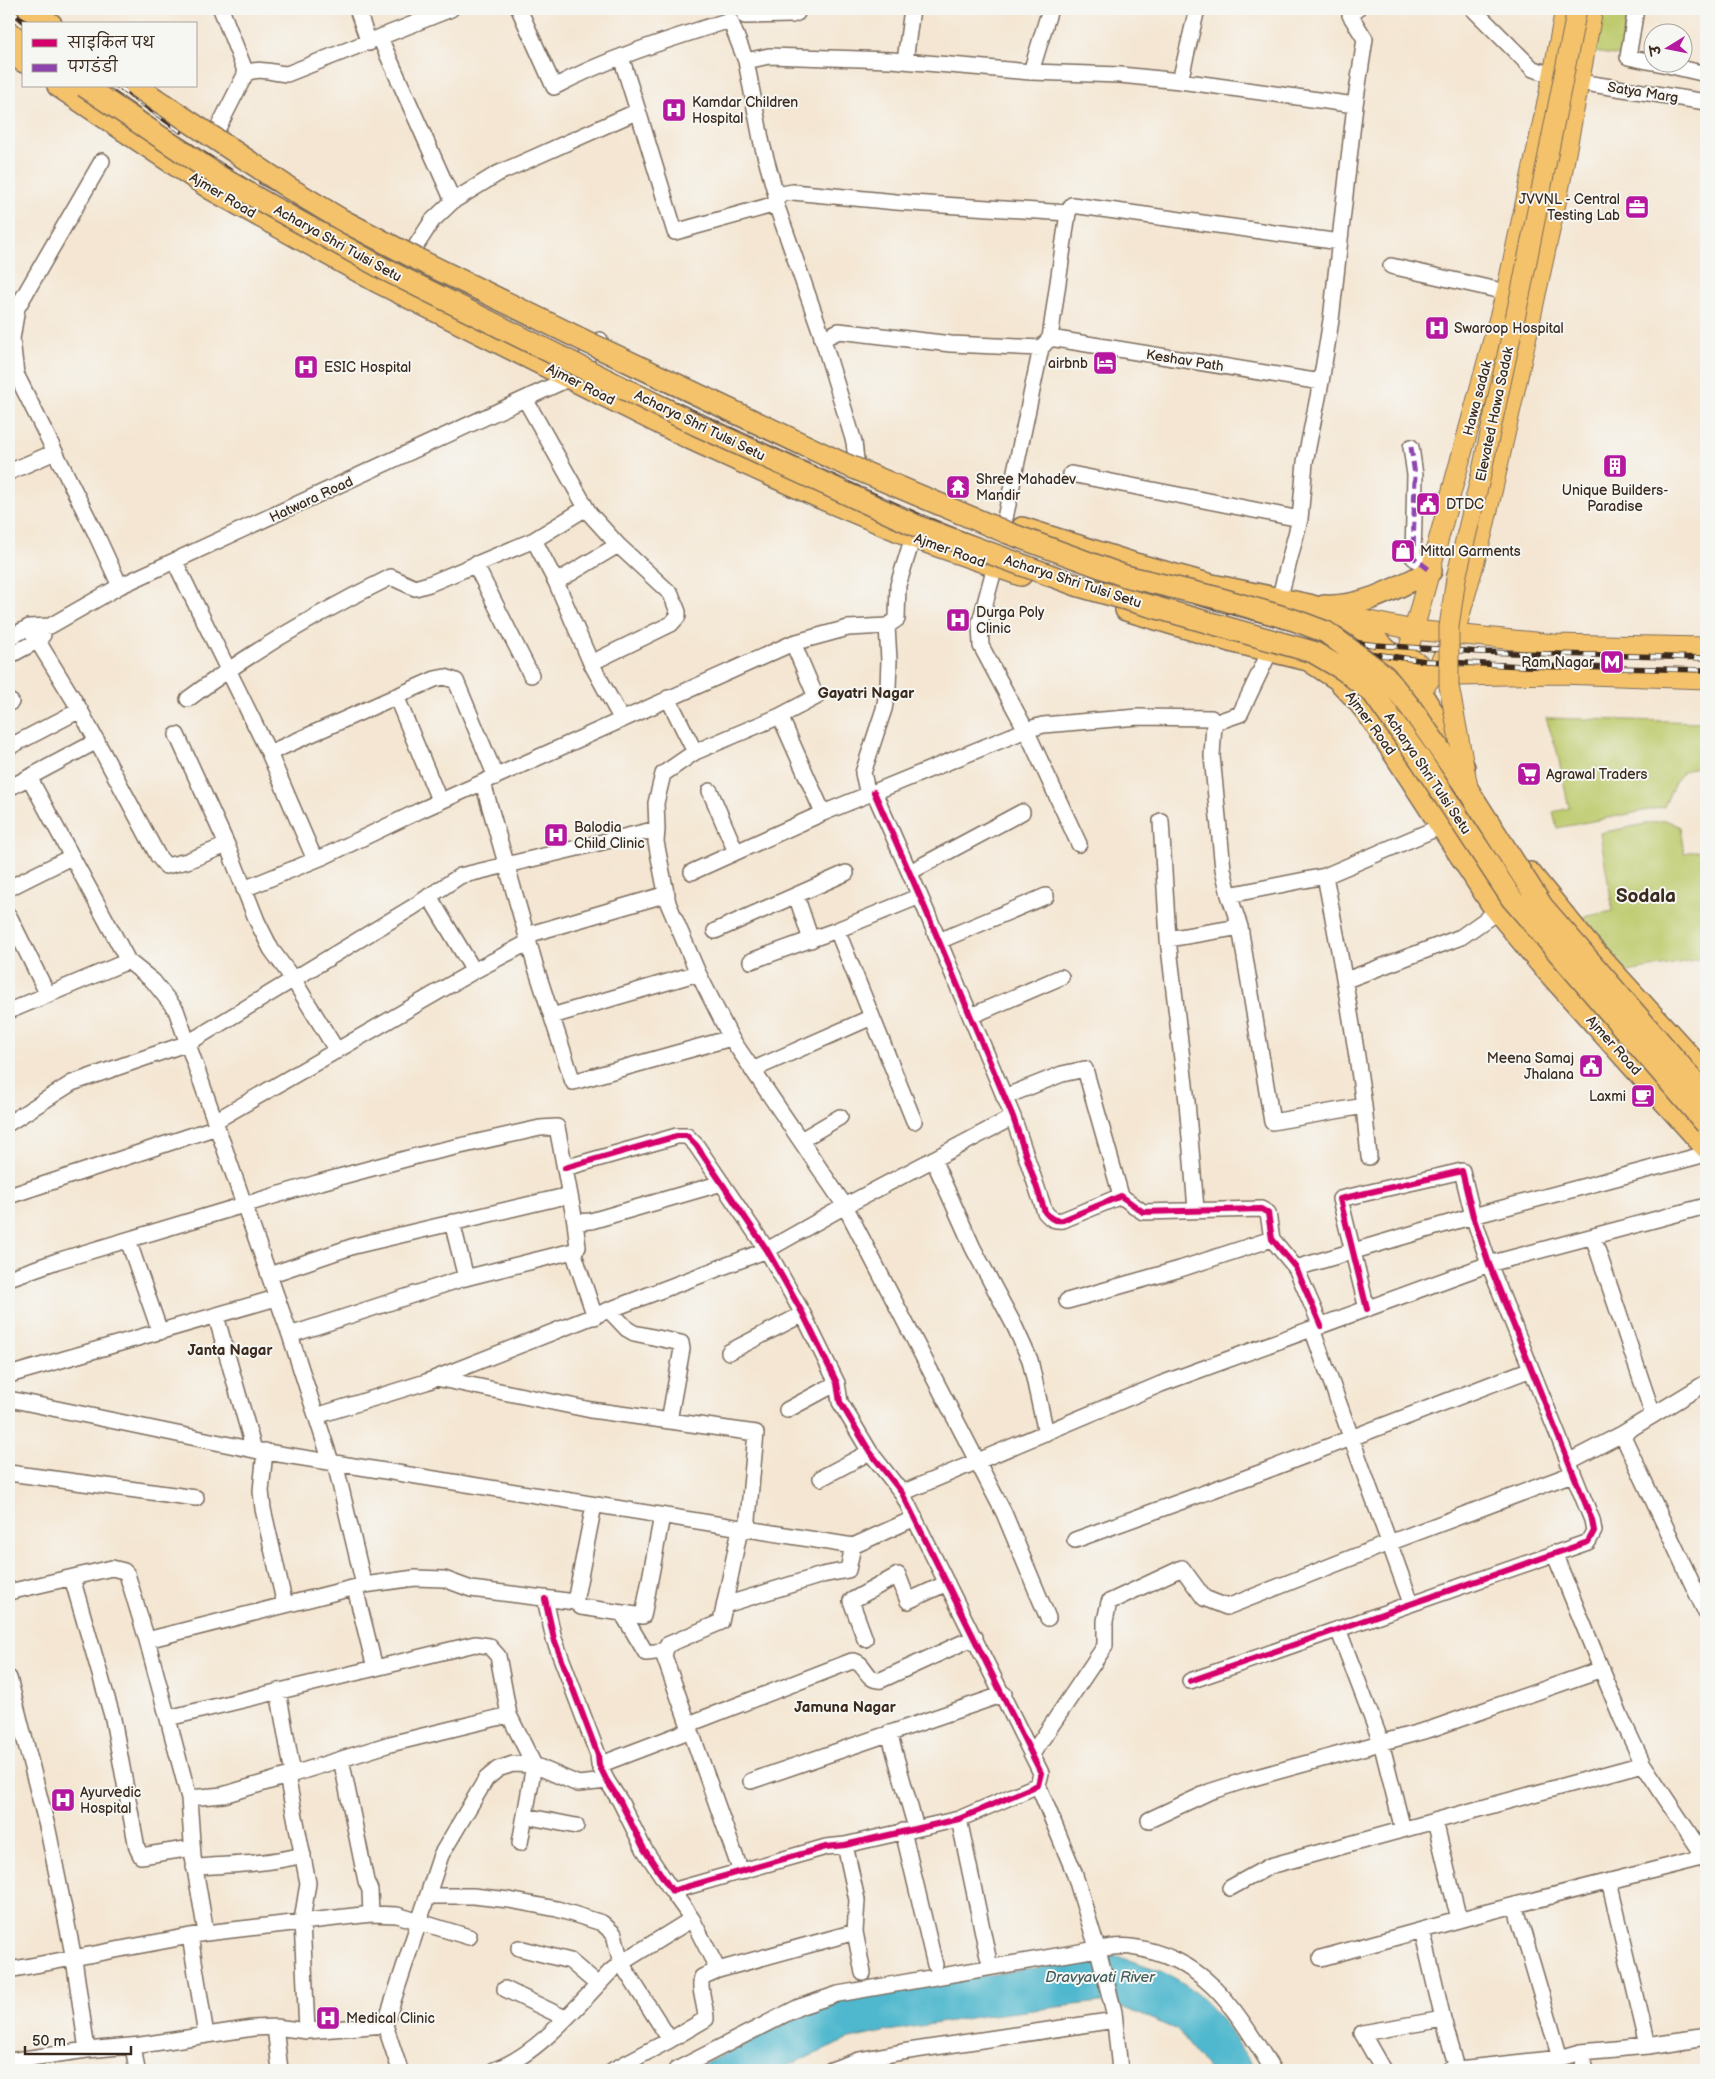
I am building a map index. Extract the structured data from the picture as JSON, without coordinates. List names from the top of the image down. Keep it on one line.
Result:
{"streets":{"highway":["Ajmer Road","Acharya Shri Tulsi Setu"],"main road":["Hawa sadak","Elevated Hawa Sadak"],"street":["Satya Marg","Keshav Path","Hatwara Road"]},"crossings":[["Satya Marg","Hawa sadak"],["Ajmer Road","Hawa sadak"],["Ajmer Road","Hatwara Road"],["Acharya Shri Tulsi Setu","Elevated Hawa Sadak"]],"districts":["Gayatri Nagar","Sodala","Janta Nagar","Jamuna Nagar"],"water":["Dravyavati River"],"places":{"hospital":["Kamdar Children Hospital","Swaroop Hospital","ESIC Hospital","Durga Poly Clinic","Balodia Child Clinic","Ayurvedic Hospital","Medical Clinic"],"office":["JVVNL - Central Testing Lab"],"hotel":["airbnb"],"building":["Unique Builders- Paradise"],"temple":["Shree Mahadev Mandir"],"public building":["DTDC","Meena Samaj Jhalana"],"shop":["Mittal Garments"],"metro station":["Ram Nagar"],"supermarket":["Agrawal Traders"],"cafe":["Laxmi"]},"legend":["साइकिल पथ","पगडंडी"],"scale_bar":"50 m","north":"left"}
